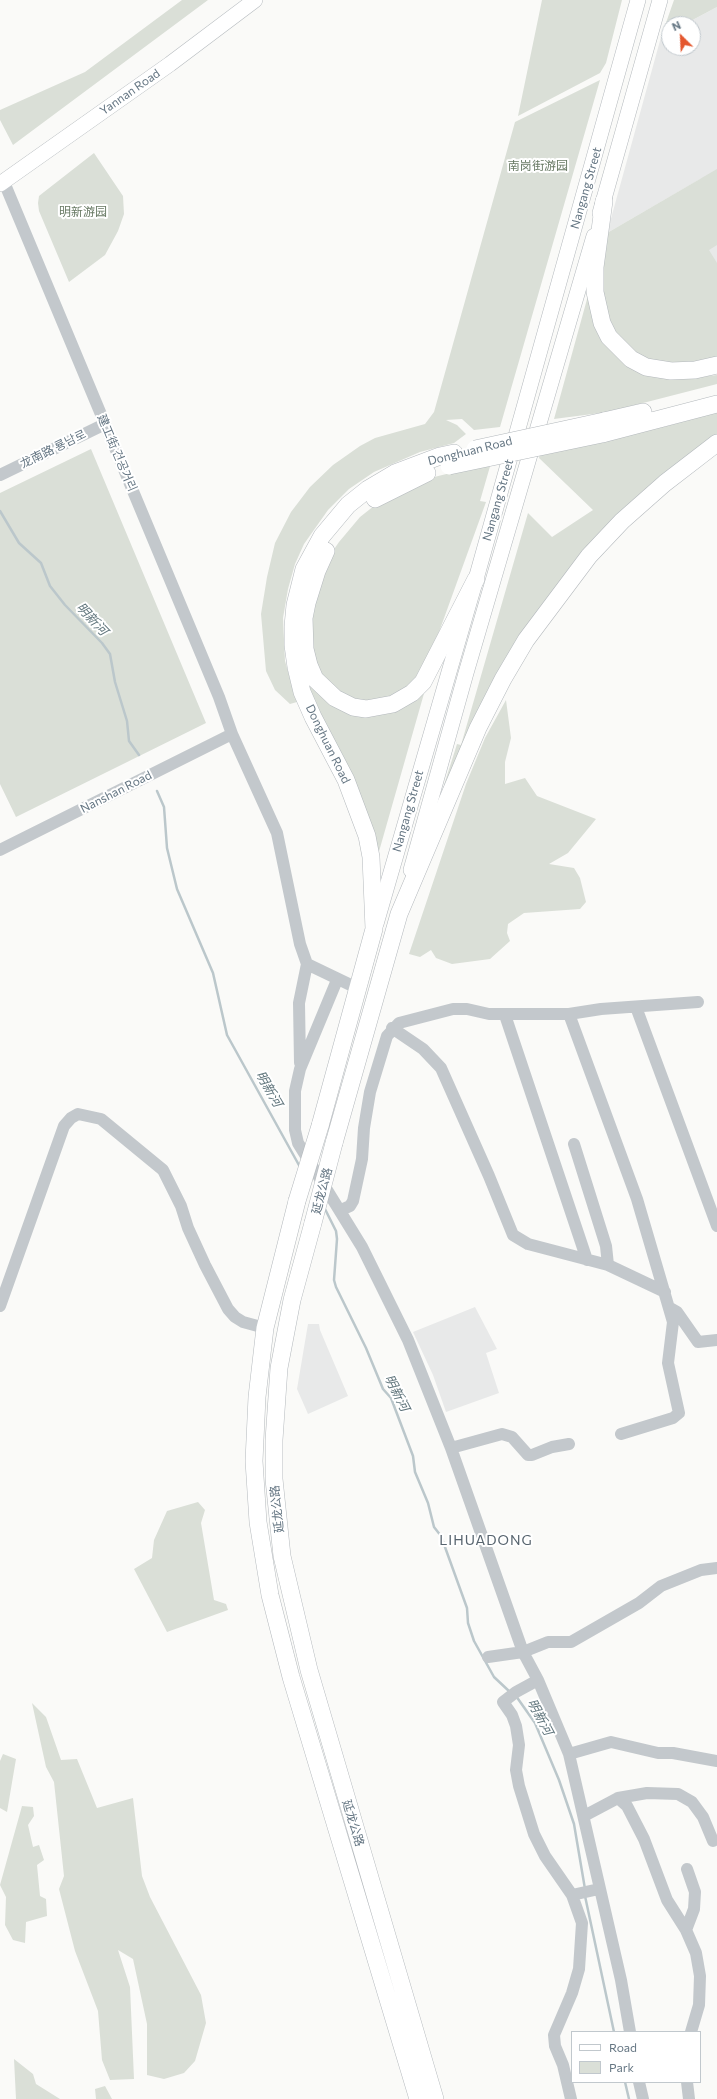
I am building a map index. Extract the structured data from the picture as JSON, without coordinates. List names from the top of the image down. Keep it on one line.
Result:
{"streets":{"highway":["Donghuan Road","延龙公路"],"main road":["Yannan Road","Nangang Street"],"street":["龙南路 룡남로","建工街 건공거리","Nanshan Road"]},"crossings":[["Yannan Road","建工街 건공거리"],["Nangang Street","Donghuan Road"],["Nangang Street","延龙公路"],["龙南路 룡남로","建工街 건공거리"],["Donghuan Road","延龙公路"],["建工街 건공거리","Nanshan Road"]],"districts":["LIHUADONG"],"water":["明新河"],"parks":["南岗街游园","明新游园"],"legend":["Road","Park"],"north":"top left"}
